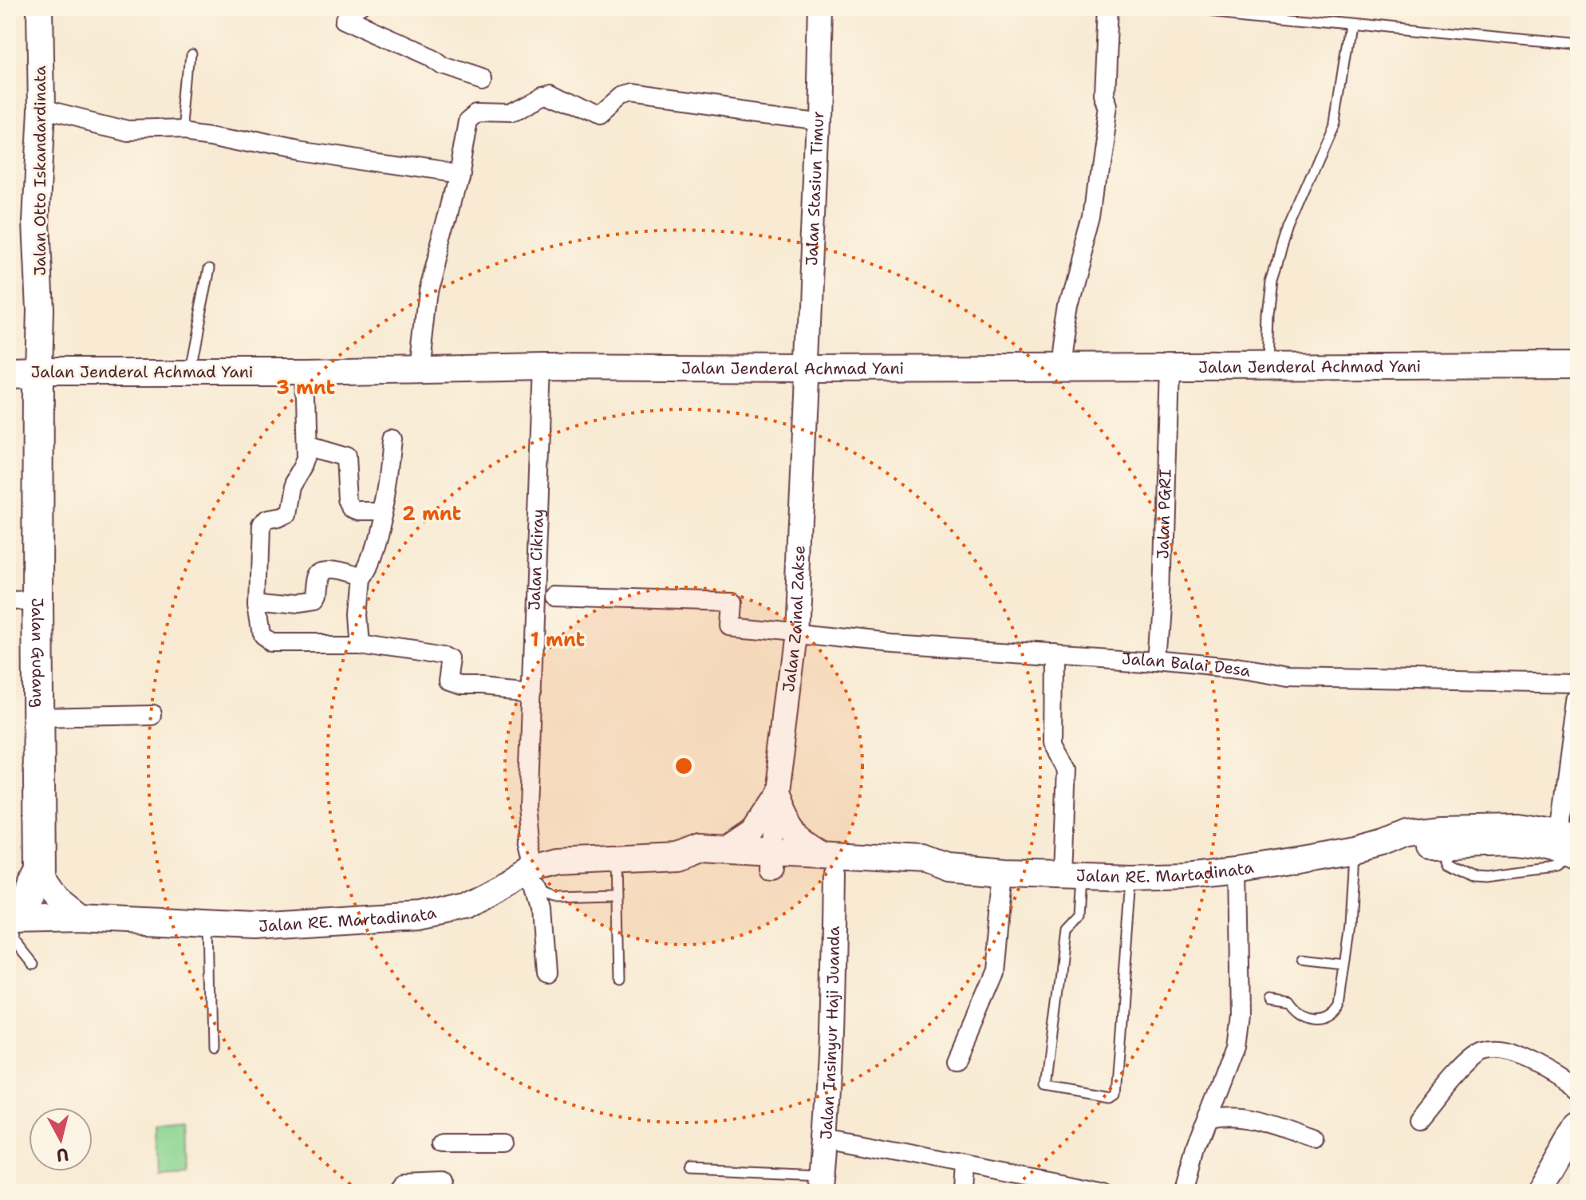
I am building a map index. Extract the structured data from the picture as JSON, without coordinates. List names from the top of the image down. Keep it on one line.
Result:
{"streets":{"highway":["Jalan Jenderal Achmad Yani","Jalan Gudang"],"main road":["Jalan Otto Iskandardinata","Jalan RE. Martadinata"],"street":["Jalan Stasiun Timur","Jalan PGRI","Jalan Cikiray","Jalan Zainal Zakse","Jalan Balai Desa","Jalan Insinyur Haji Juanda"]},"crossings":[["Jalan Otto Iskandardinata","Jalan Jenderal Achmad Yani"],["Jalan Otto Iskandardinata","Jalan Gudang"],["Jalan Stasiun Timur","Jalan Jenderal Achmad Yani"],["Jalan Stasiun Timur","Jalan Zainal Zakse"],["Jalan Jenderal Achmad Yani","Jalan PGRI"],["Jalan Jenderal Achmad Yani","Jalan Cikiray"],["Jalan Jenderal Achmad Yani","Jalan Zainal Zakse"],["Jalan Jenderal Achmad Yani","Jalan Gudang"],["Jalan PGRI","Jalan Balai Desa"],["Jalan Cikiray","Jalan RE. Martadinata"],["Jalan Zainal Zakse","Jalan Balai Desa"],["Jalan Zainal Zakse","Jalan RE. Martadinata"],["Jalan RE. Martadinata","Jalan Insinyur Haji Juanda"]],"north":"bottom","rings":["3 mnt","2 mnt","1 mnt"]}
